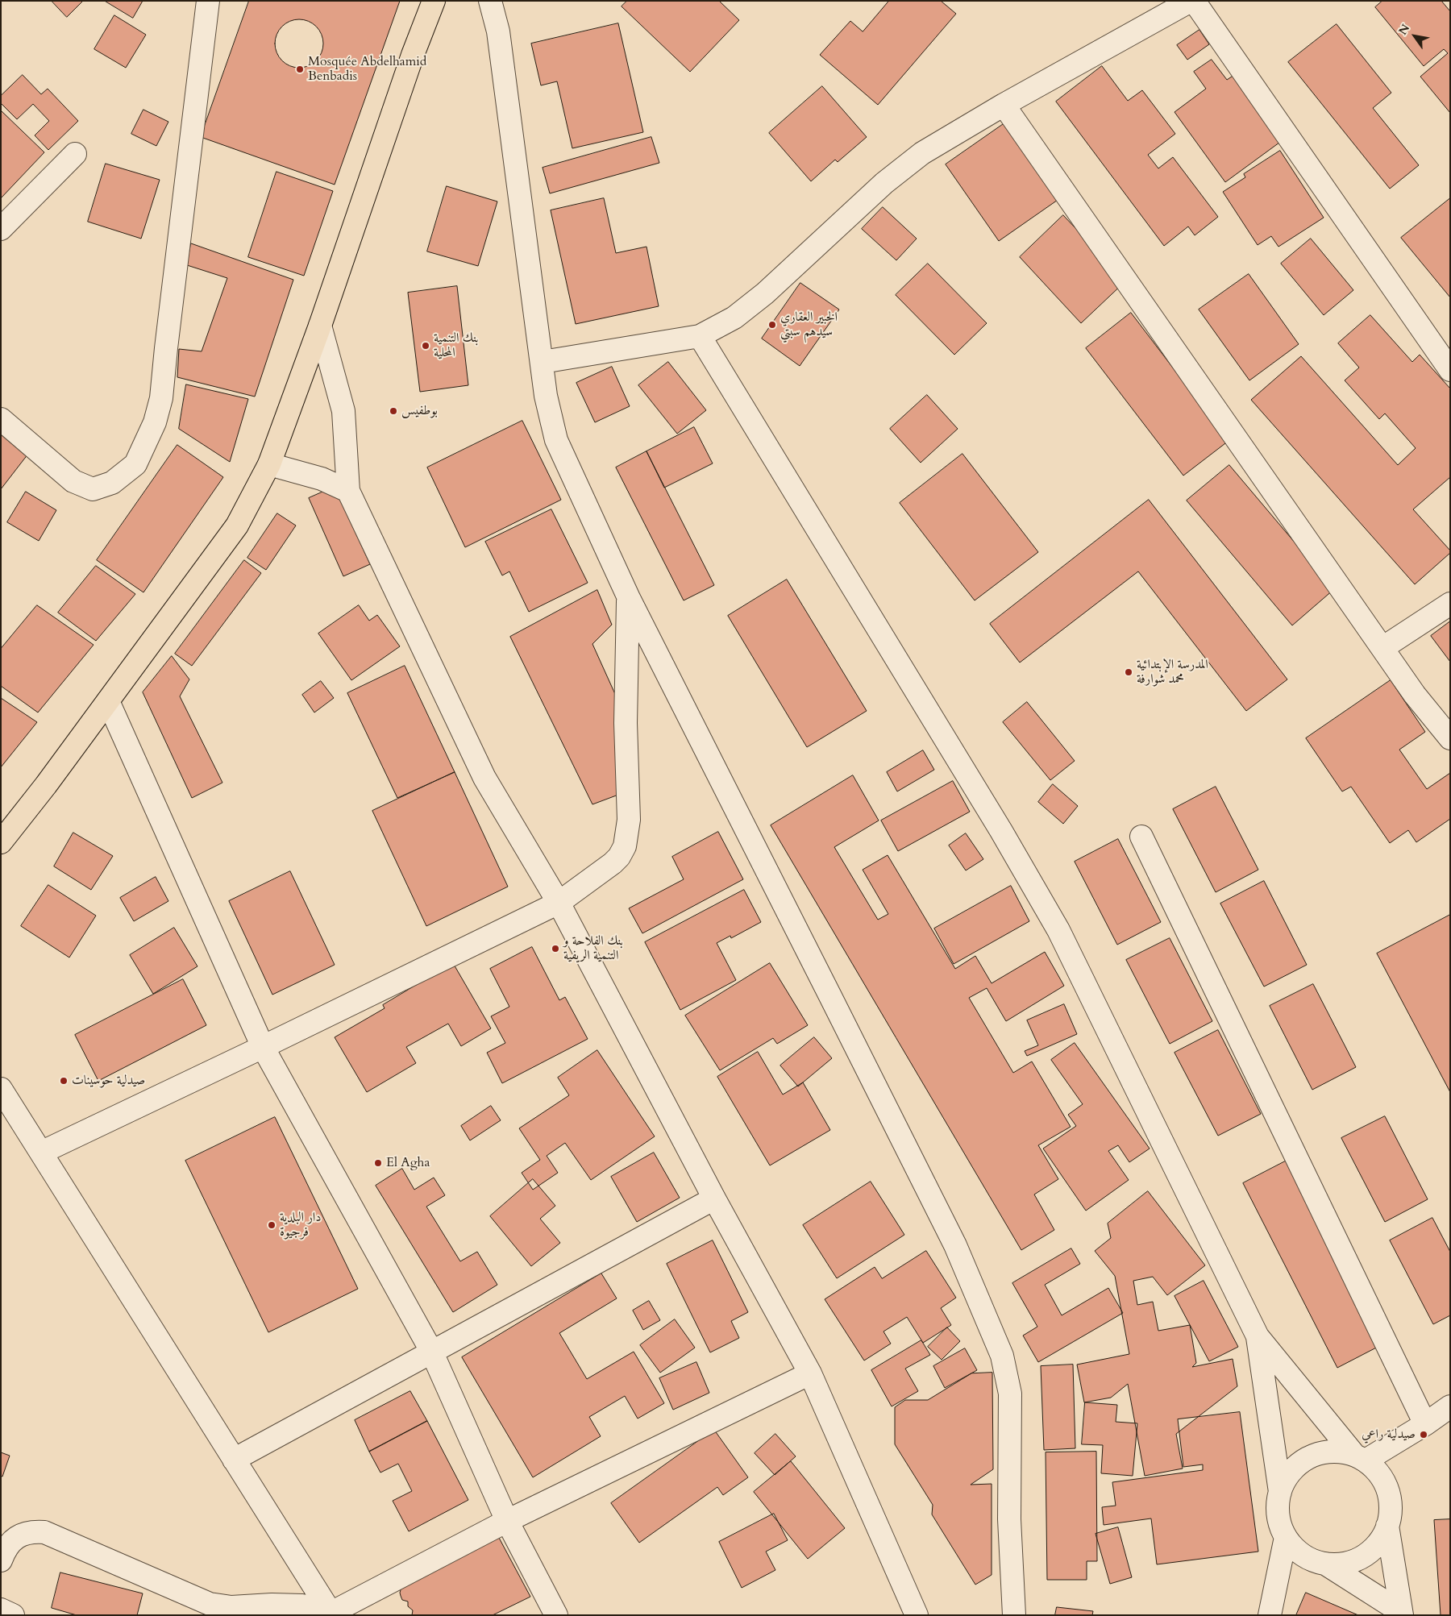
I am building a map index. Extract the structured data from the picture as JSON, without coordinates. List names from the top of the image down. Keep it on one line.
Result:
{"places":["Mosquée Abdelhamid Benbadis","الخبير العقاري سيدهم سبتي","بنك التنمية المحلية","بوطفيس","المدرسة الإبتدائية محمد شوارفة","بنك الفلاحة و التنمية الريفية","صيدلية حوسينات","El Agha","دار البلدية فرجيوة","صيدلية راعي"],"north":"top left"}
